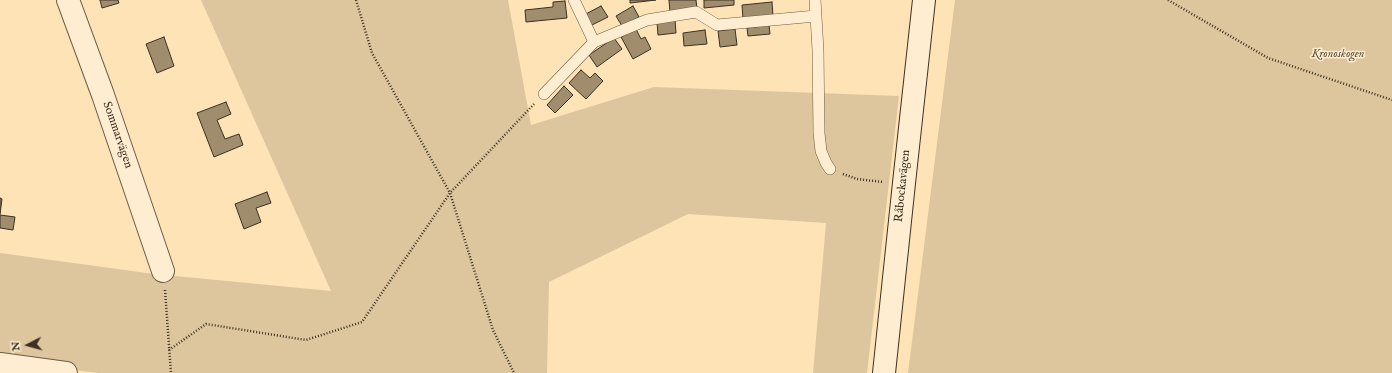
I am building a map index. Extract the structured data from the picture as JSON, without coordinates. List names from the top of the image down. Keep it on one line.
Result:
{"streets":{"street":["Sommarvägen","Råbockavägen"]},"parks":["Kronoskogen"],"north":"left"}
